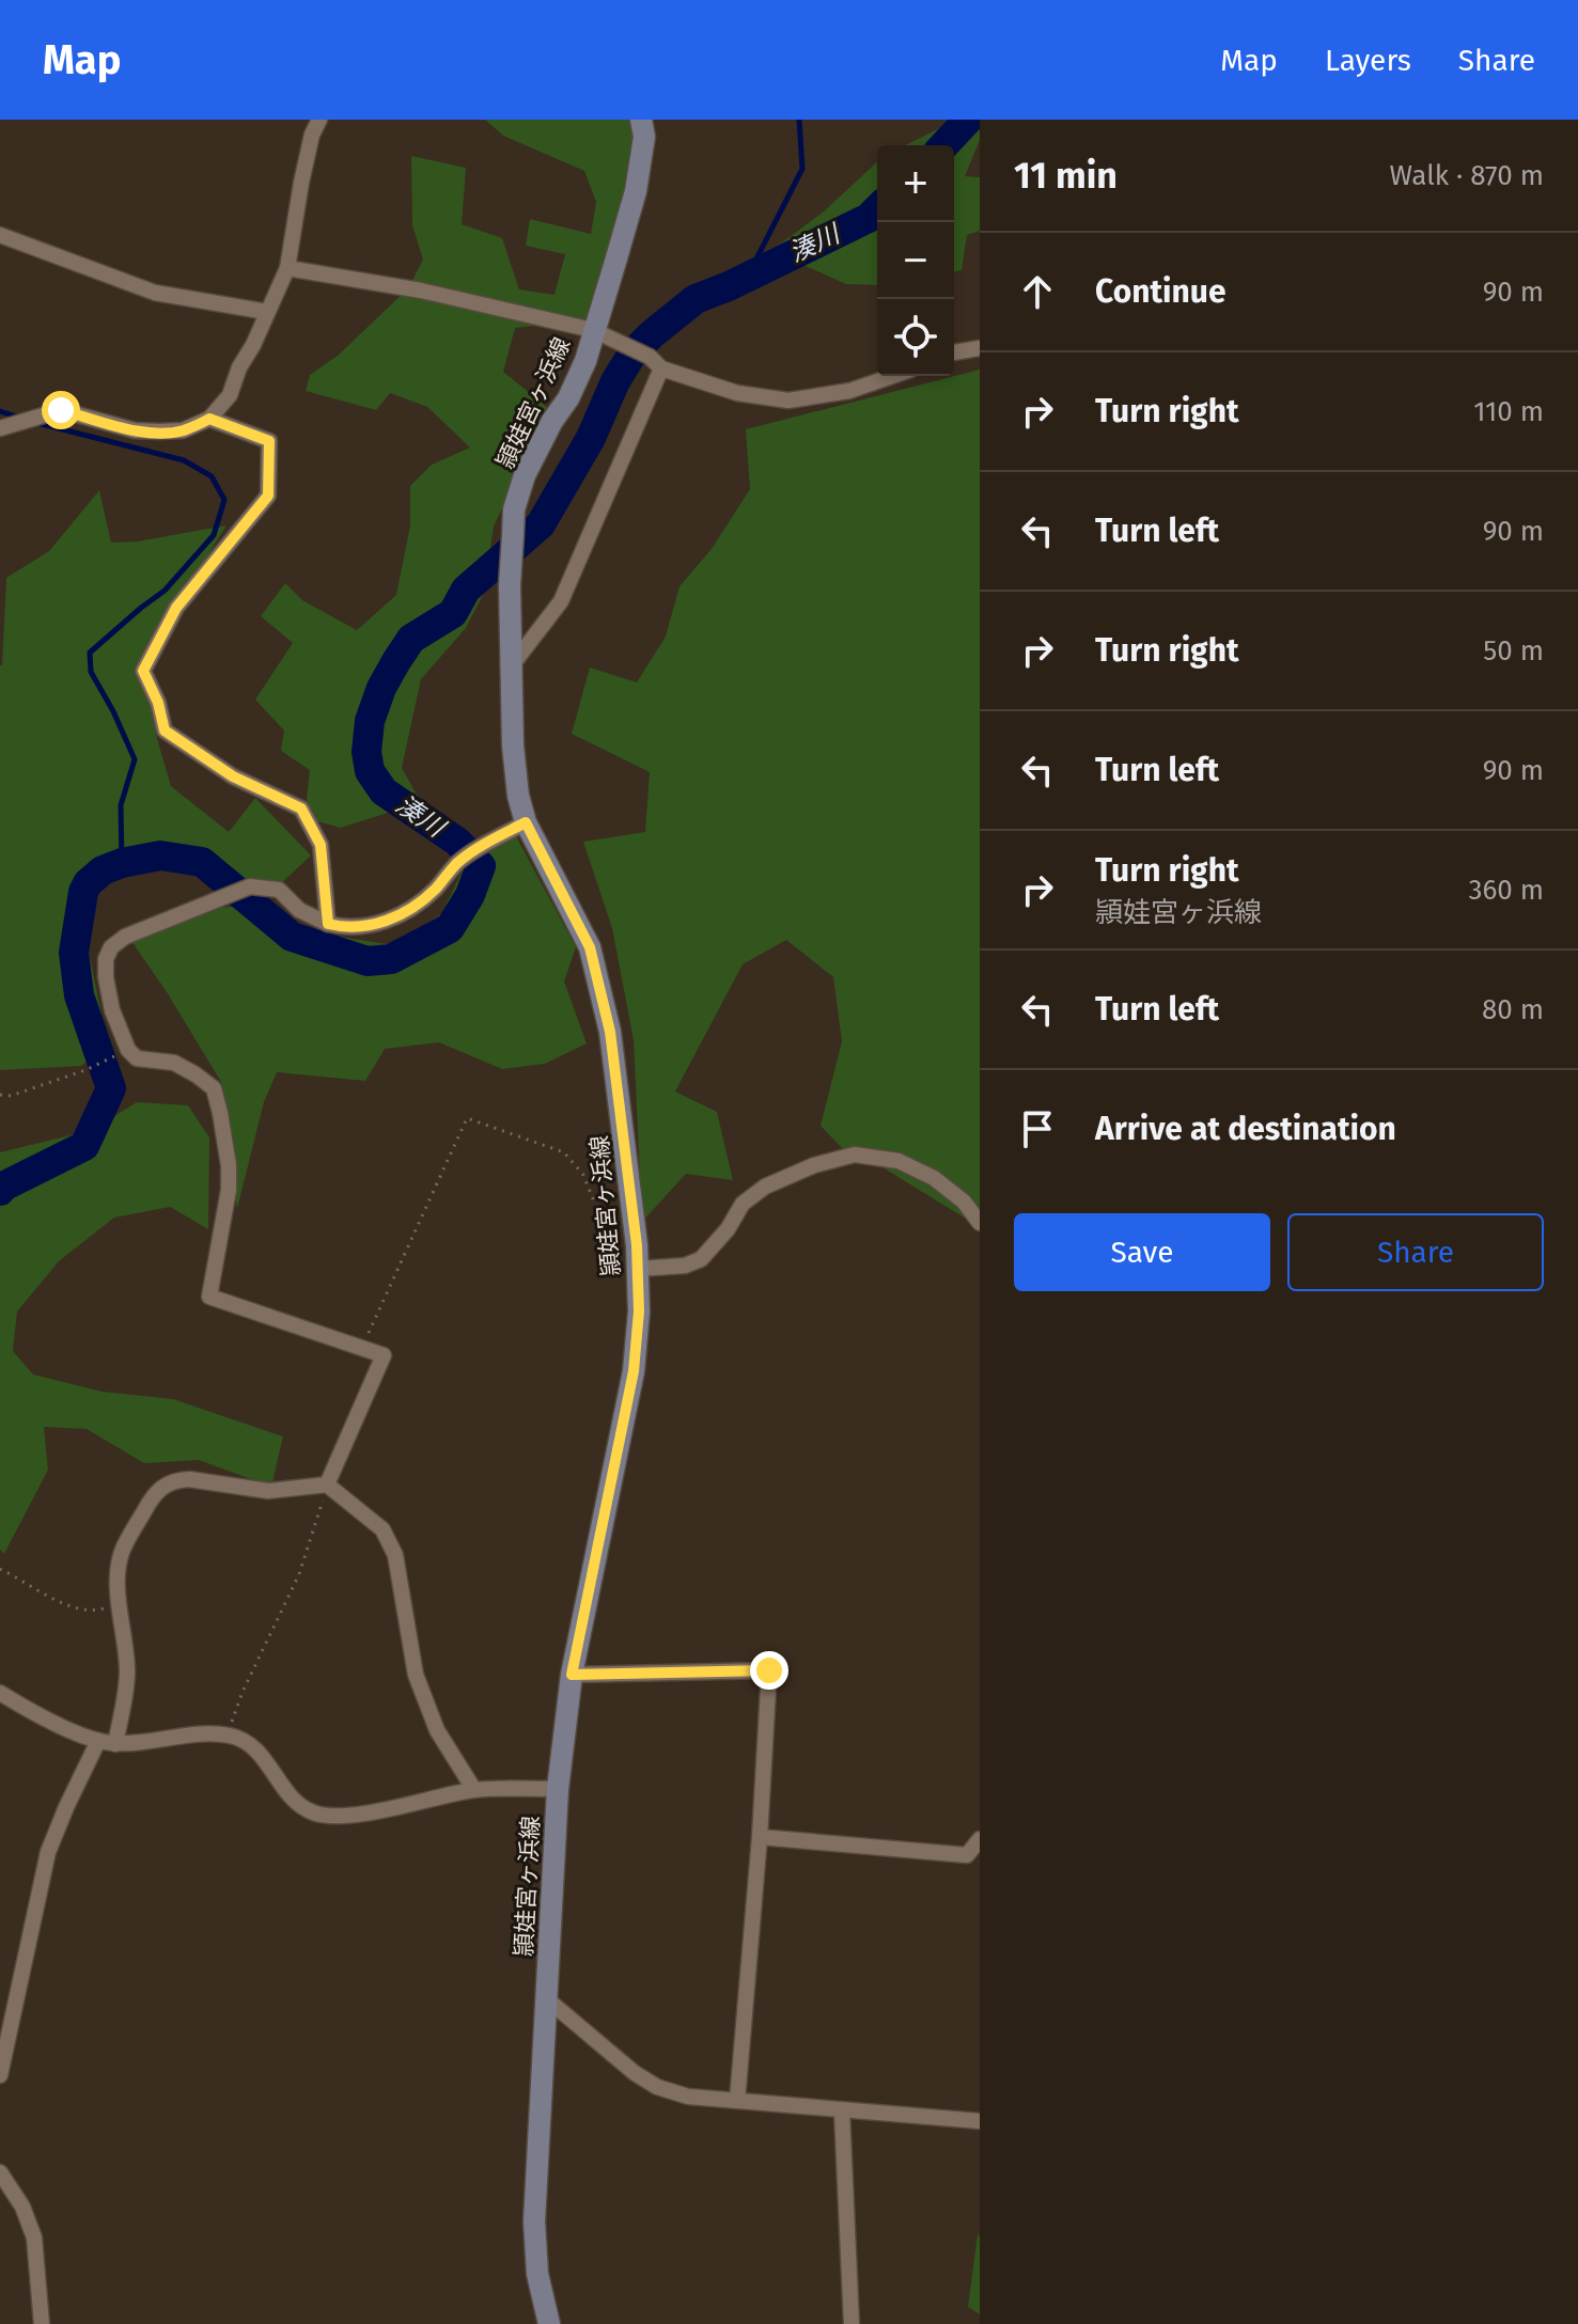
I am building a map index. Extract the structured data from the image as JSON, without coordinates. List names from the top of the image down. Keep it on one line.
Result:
{"streets":{"main road":["頴娃宮ヶ浜線"]},"water":["湊川"],"page":{"header":"Map","nav":["Map","Layers","Share"],"heading":["11 min","Walk · 870 m"],"map_buttons":["+","−"],"list":[["Continue","90 m"],["Turn right","110 m"],["Turn left","90 m"],["Turn right","50 m"],["Turn left","90 m"],["Turn right","頴娃宮ヶ浜線","360 m"],["Turn left","80 m"],"Arrive at destination"],"buttons":["Save","Share"]}}
